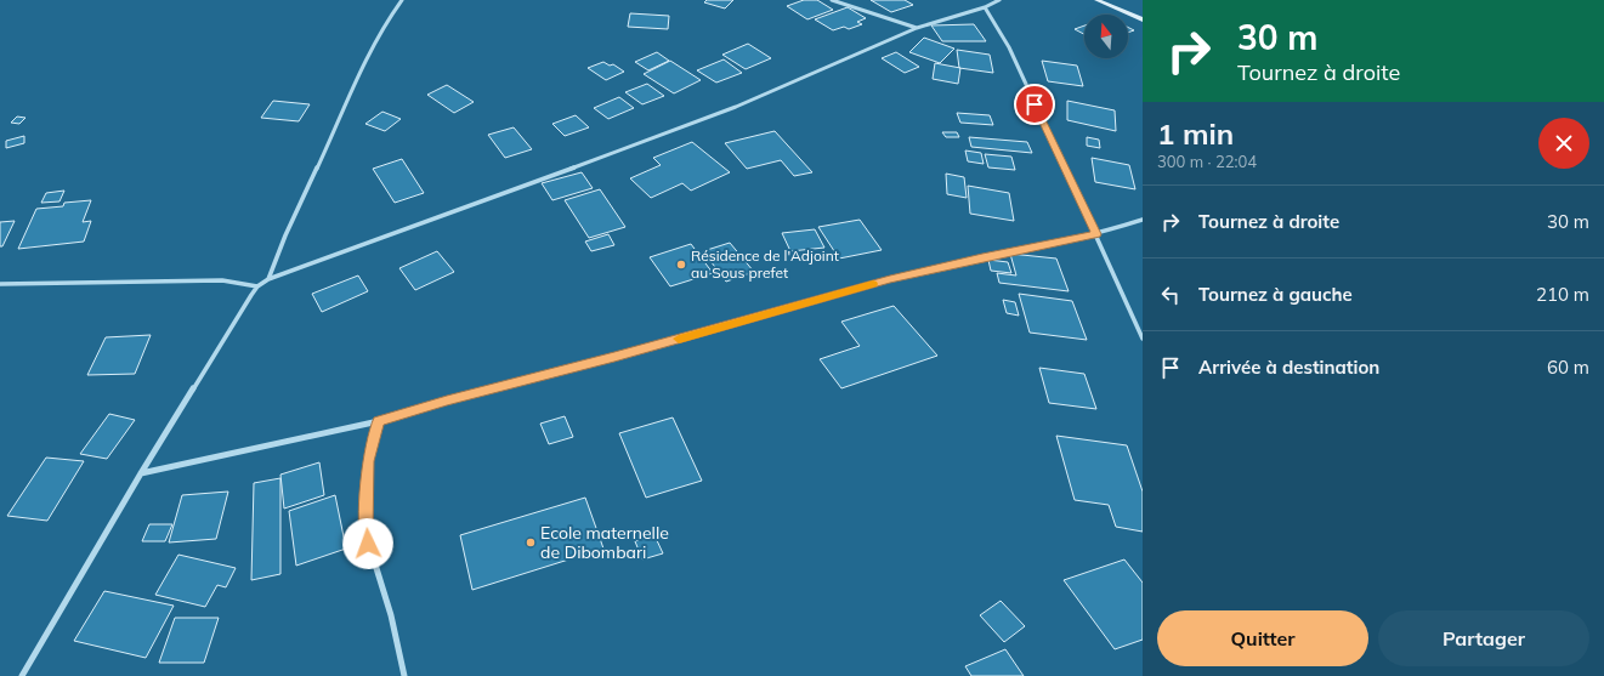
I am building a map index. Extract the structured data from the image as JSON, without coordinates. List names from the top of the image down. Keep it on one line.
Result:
{"places":["Résidence de l'Adjoint au Sous prefet","Ecole maternelle de Dibombari"],"north":"top","page":{"turn":["30 m","Tournez à droite"],"heading":["1 min","300 m · 22:04"],"list":[{"name":"Tournez à droite","value":"30 m"},{"name":"Tournez à gauche","value":"210 m"},{"name":"Arrivée à destination","value":"60 m"}],"buttons":["Quitter","Partager"]}}
